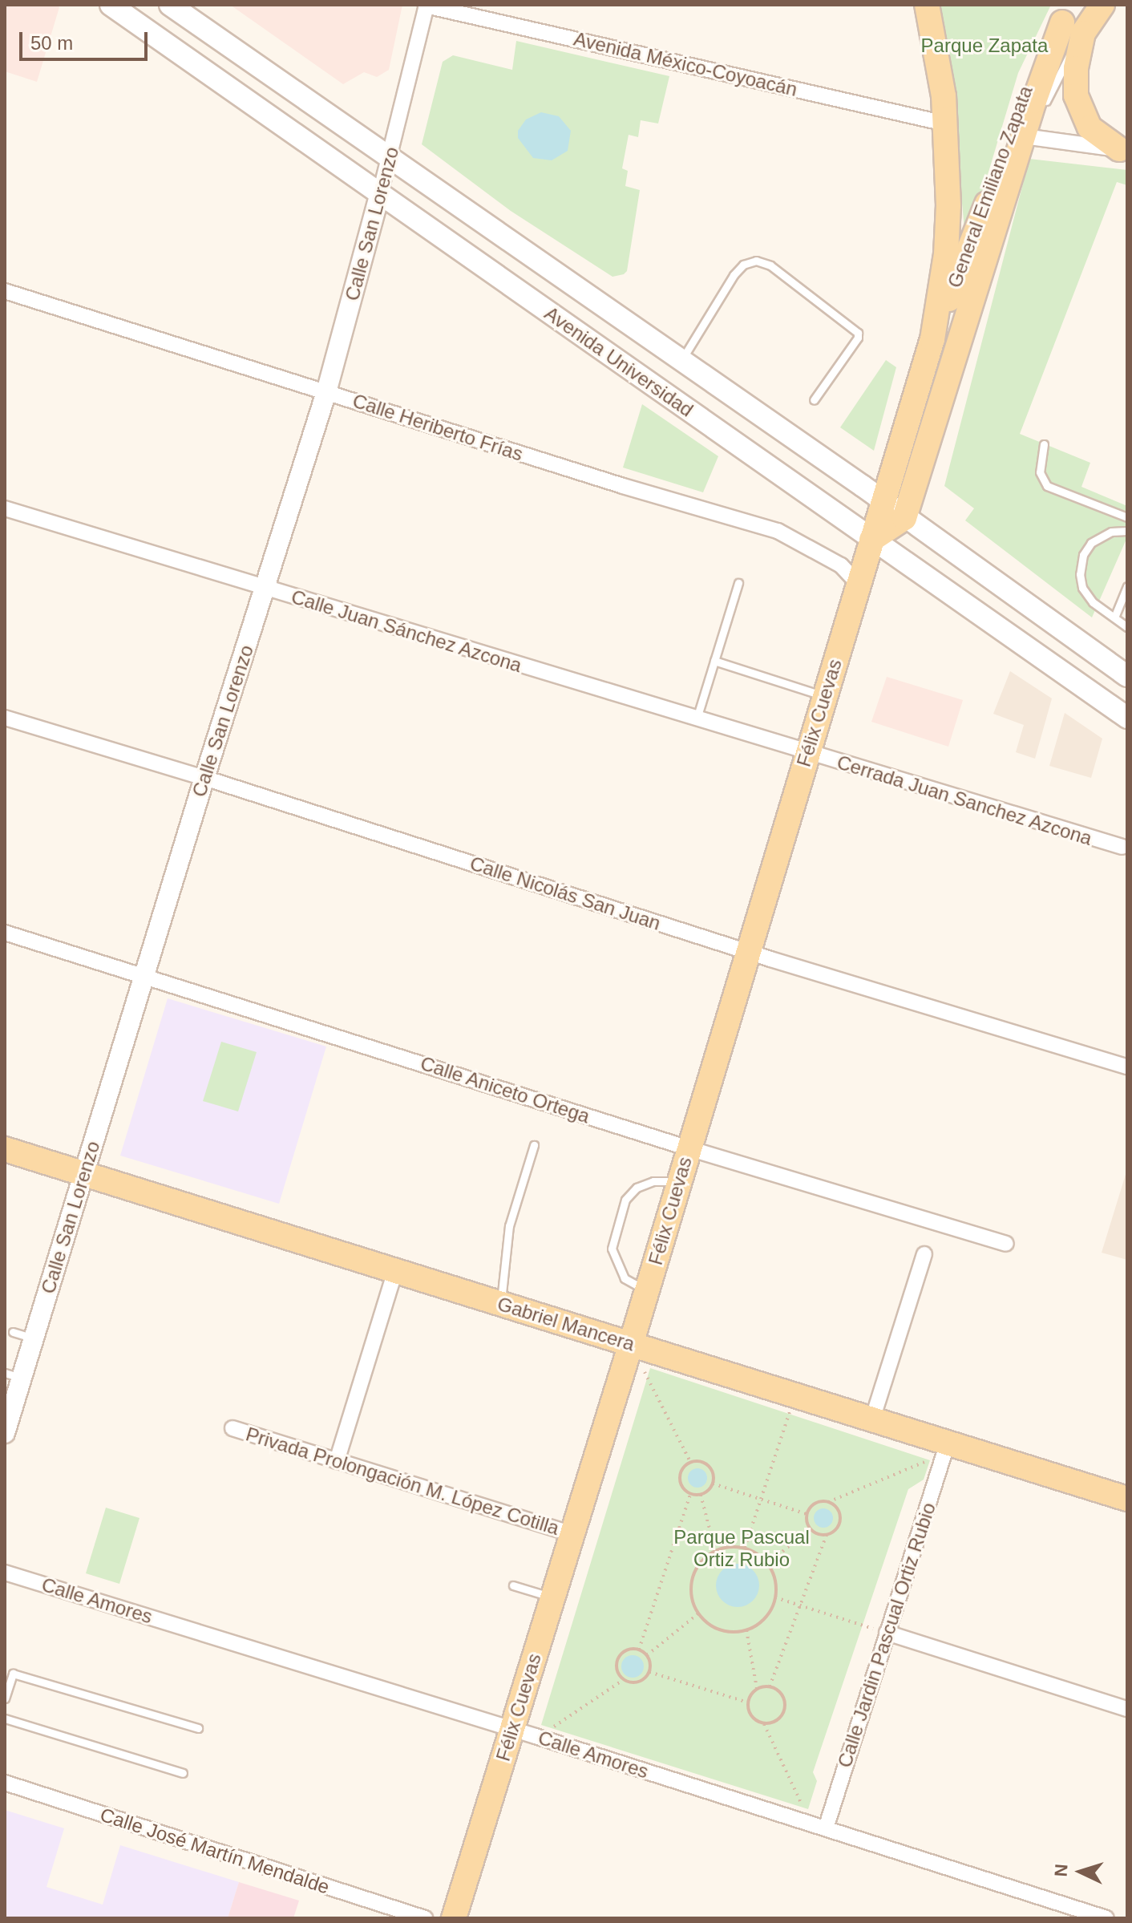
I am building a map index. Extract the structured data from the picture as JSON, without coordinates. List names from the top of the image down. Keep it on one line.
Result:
{"streets":{"main road":["General Emiliano Zapata","Avenida Universidad","Félix Cuevas","Gabriel Mancera"],"street":["Avenida México-Coyoacán","Calle San Lorenzo","Calle Heriberto Frías","Calle Juan Sánchez Azcona","Cerrada Juan Sanchez Azcona","Calle Nicolás San Juan","Calle Aniceto Ortega","Privada Prolongación M. López Cotilla","Calle Amores","Calle Jardin Pascual Ortiz Rubio","Calle José Martín Mendalde"]},"crossings":[["Avenida México-Coyoacán","Calle San Lorenzo"],["General Emiliano Zapata","Félix Cuevas"],["Calle San Lorenzo","Avenida Universidad"],["Calle San Lorenzo","Calle Heriberto Frías"],["Calle San Lorenzo","Calle Juan Sánchez Azcona"],["Calle San Lorenzo","Calle Nicolás San Juan"],["Calle San Lorenzo","Calle Aniceto Ortega"],["Calle San Lorenzo","Gabriel Mancera"],["Avenida Universidad","Félix Cuevas"],["Calle Heriberto Frías","Félix Cuevas"],["Calle Juan Sánchez Azcona","Félix Cuevas"],["Calle Juan Sánchez Azcona","Cerrada Juan Sanchez Azcona"],["Félix Cuevas","Cerrada Juan Sanchez Azcona"],["Félix Cuevas","Calle Nicolás San Juan"],["Félix Cuevas","Calle Aniceto Ortega"],["Félix Cuevas","Gabriel Mancera"],["Félix Cuevas","Privada Prolongación M. López Cotilla"],["Félix Cuevas","Calle Amores"],["Gabriel Mancera","Calle Jardin Pascual Ortiz Rubio"],["Calle Amores","Calle Jardin Pascual Ortiz Rubio"]],"parks":["Parque Zapata","Parque Pascual Ortiz Rubio"],"scale_bar":"50 m","north":"left"}
